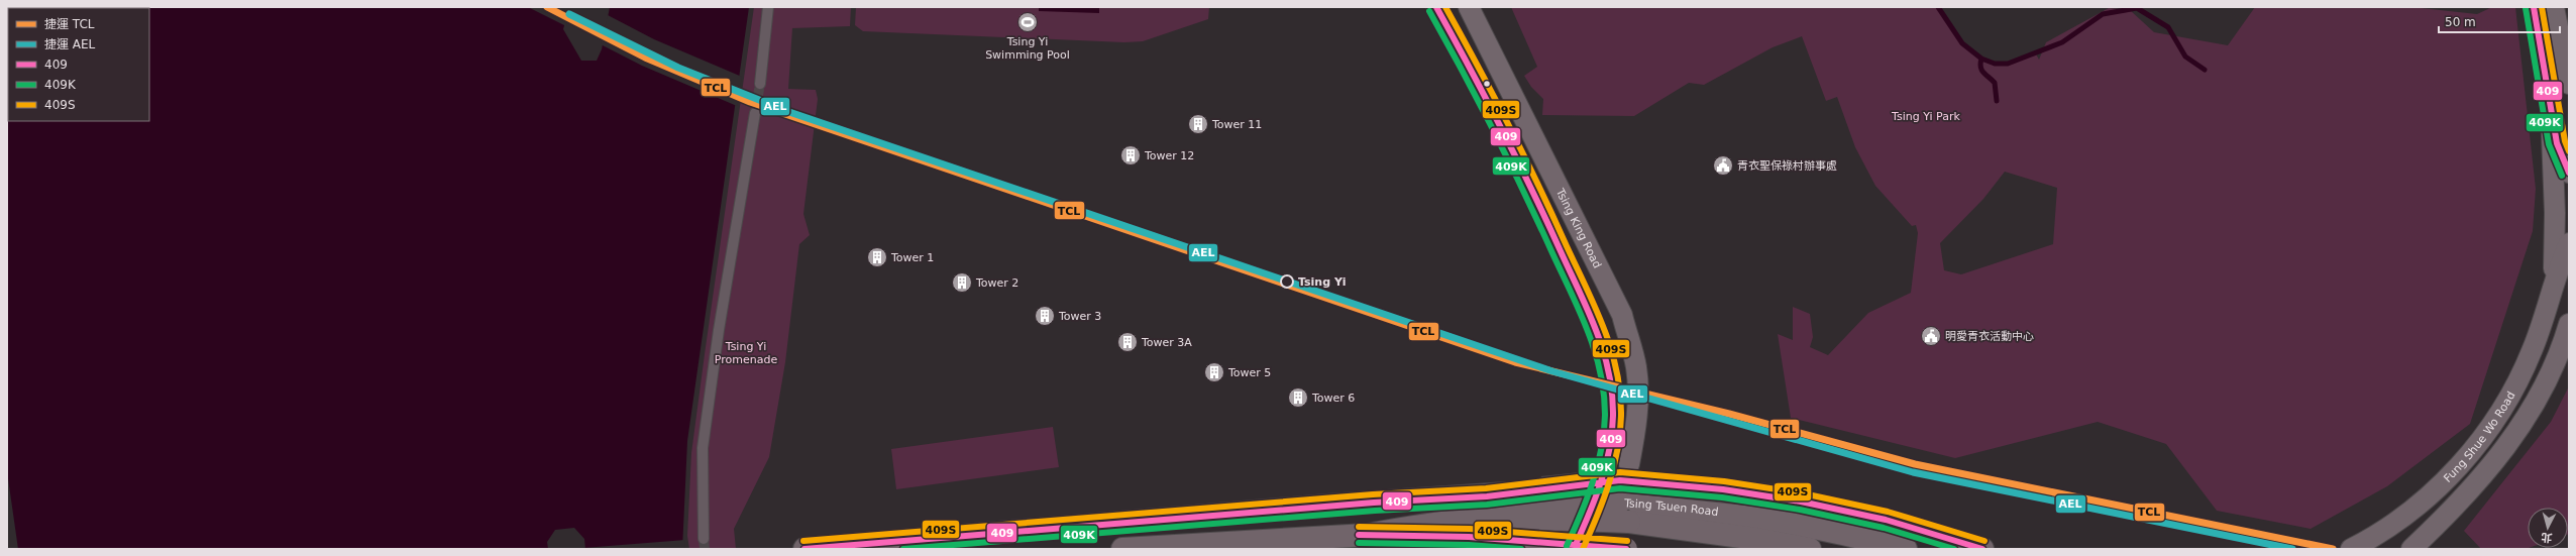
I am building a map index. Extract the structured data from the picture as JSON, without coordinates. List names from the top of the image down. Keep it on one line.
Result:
{"streets":{"main road":["Tsing King Road","Fung Shue Wo Road","Tsing Tsuen Road"]},"parks":["Tsing Yi Park","Tsing Yi Promenade"],"places":{"sports":["Tsing Yi Swimming Pool"],"building":["Tower 11","Tower 12","Tower 1","Tower 2","Tower 3","Tower 3A","Tower 5","Tower 6"],"public building":["青衣聖保祿村辦事處","明愛青衣活動中心"],"other":["Tsing Yi"]},"lines":["metro line TCL","transit line 409","transit line 409S","transit line 409K","metro line AEL"],"legend":["捷運 TCL","捷運 AEL","409","409K","409S"],"scale_bar":"50 m","north":"bottom"}
